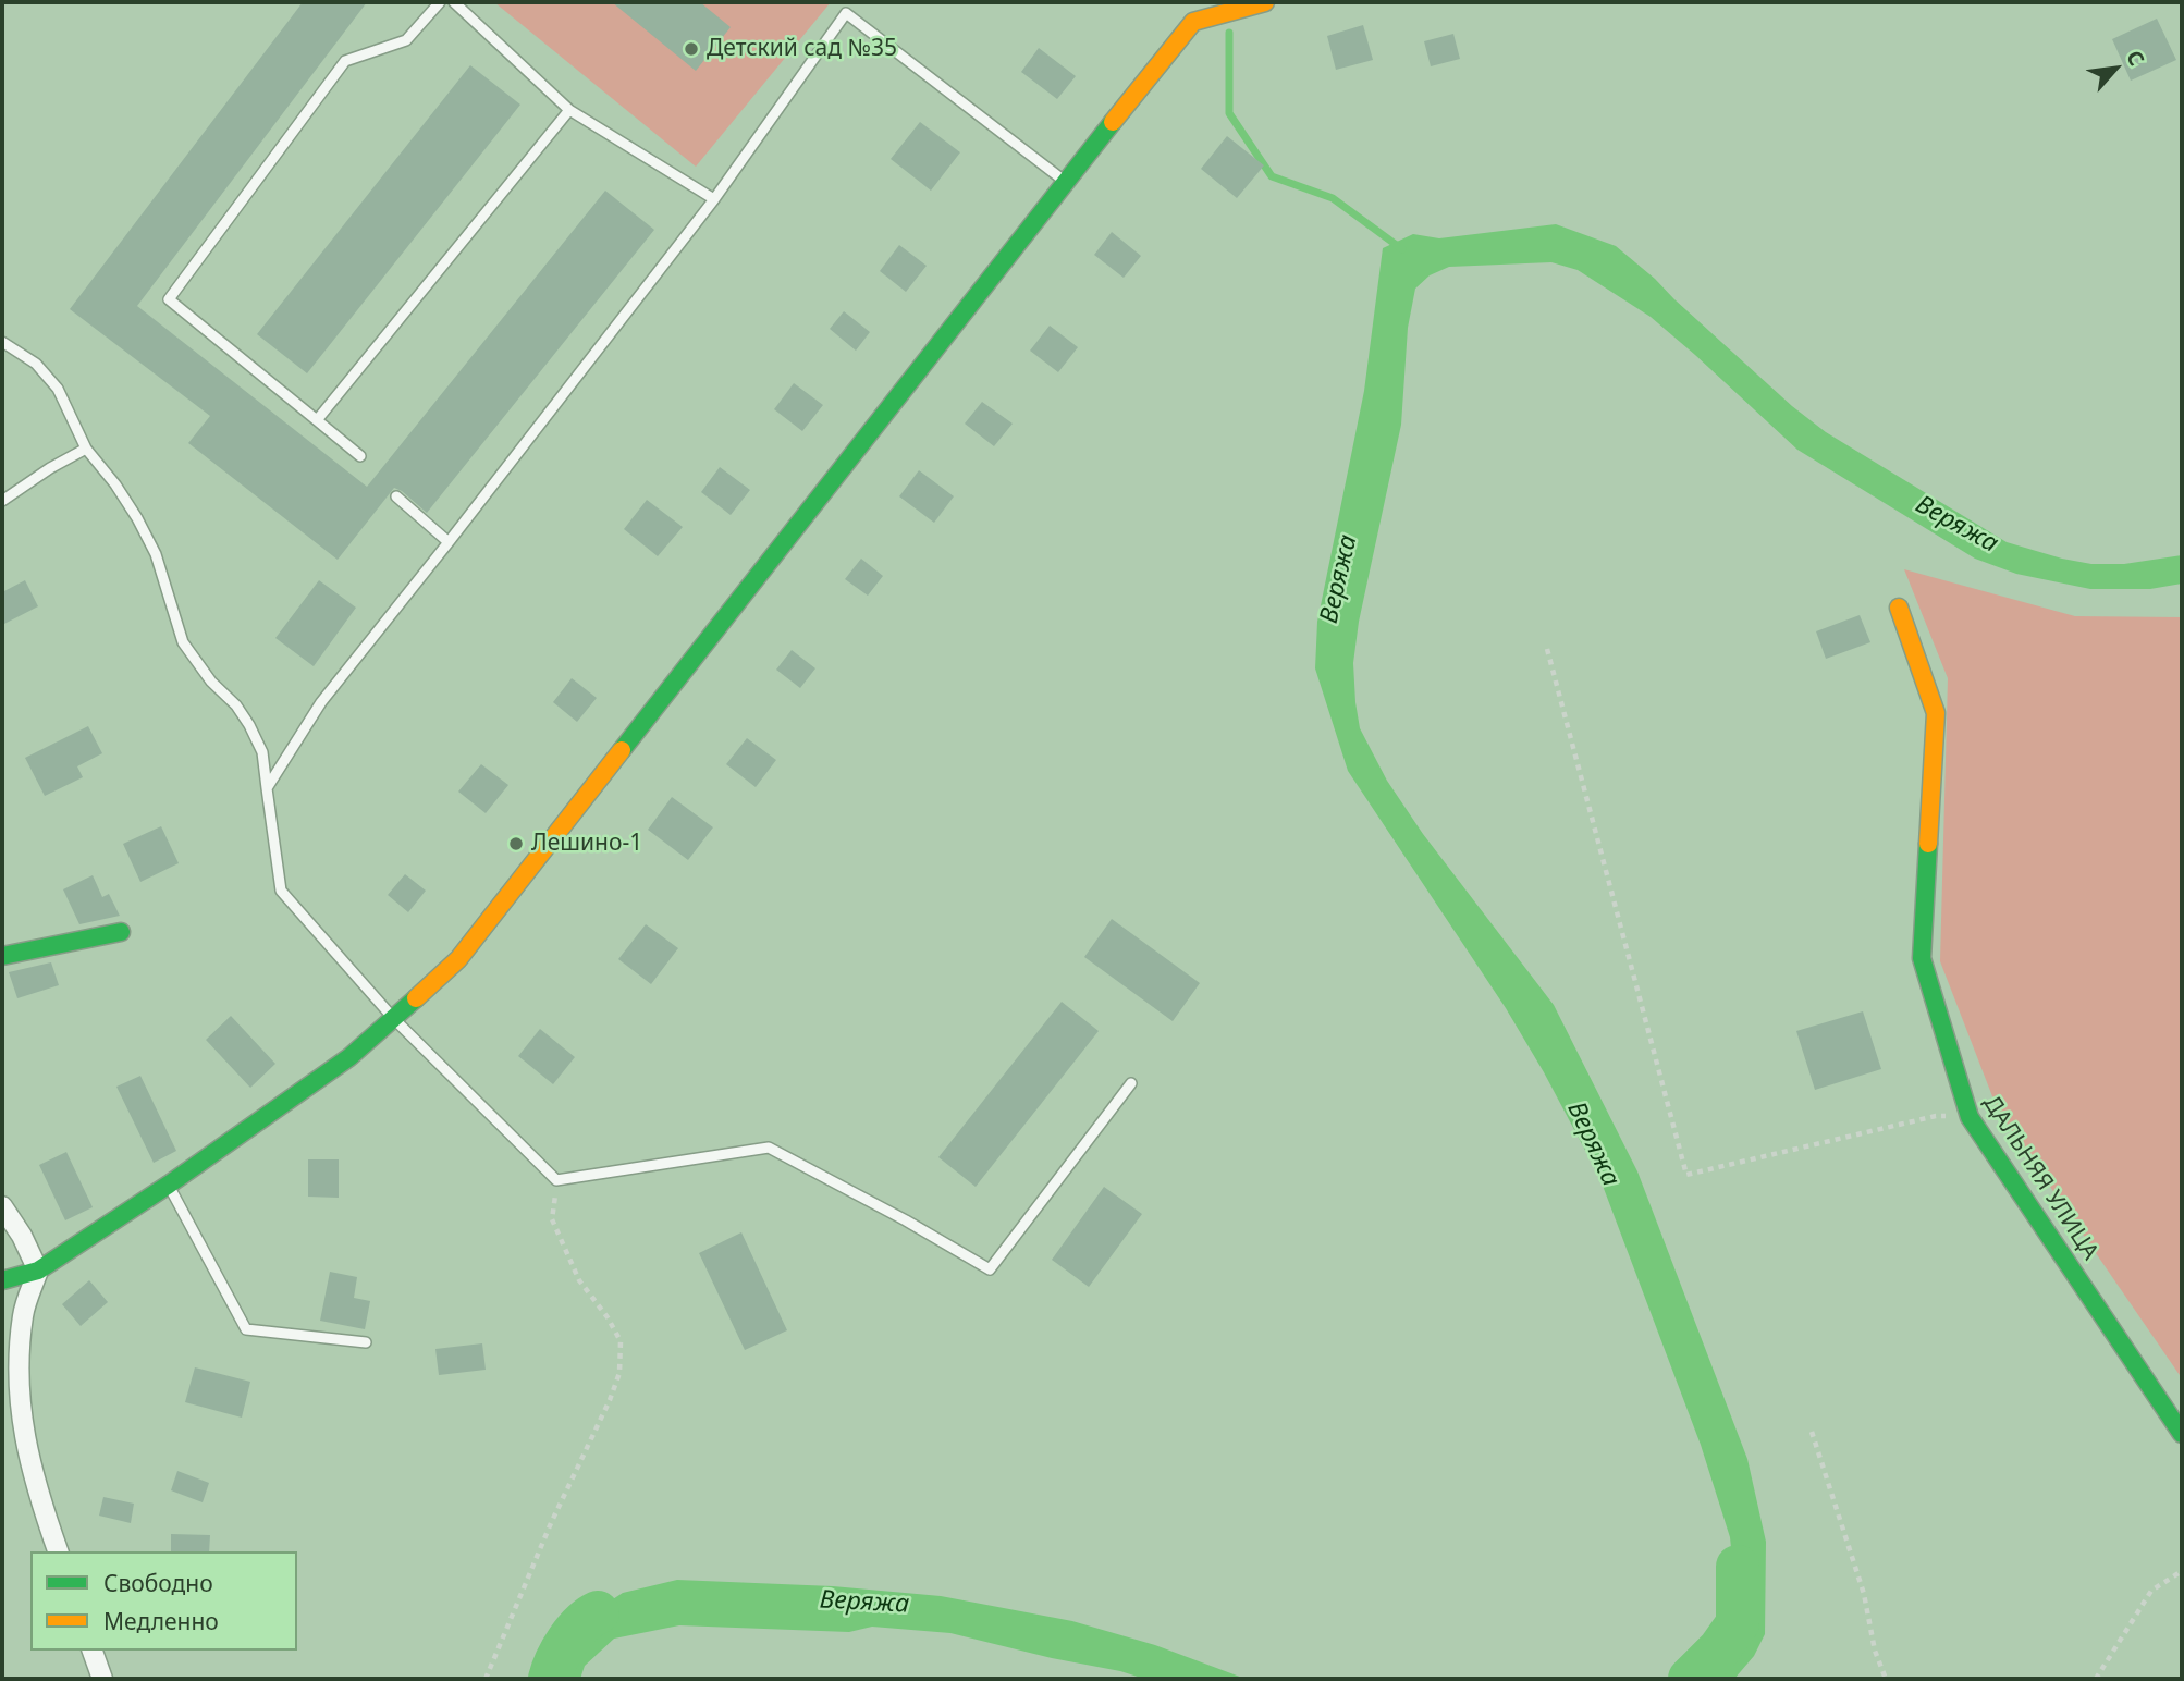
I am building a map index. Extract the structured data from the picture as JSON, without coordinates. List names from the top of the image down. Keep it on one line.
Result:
{"streets":{"street":["ДАЛЬНЯЯ УЛИЦА"]},"water":["Веряжа"],"places":["Детский сад №35","Лешино-1"],"legend":["Свободно","Медленно"],"north":"top right"}
